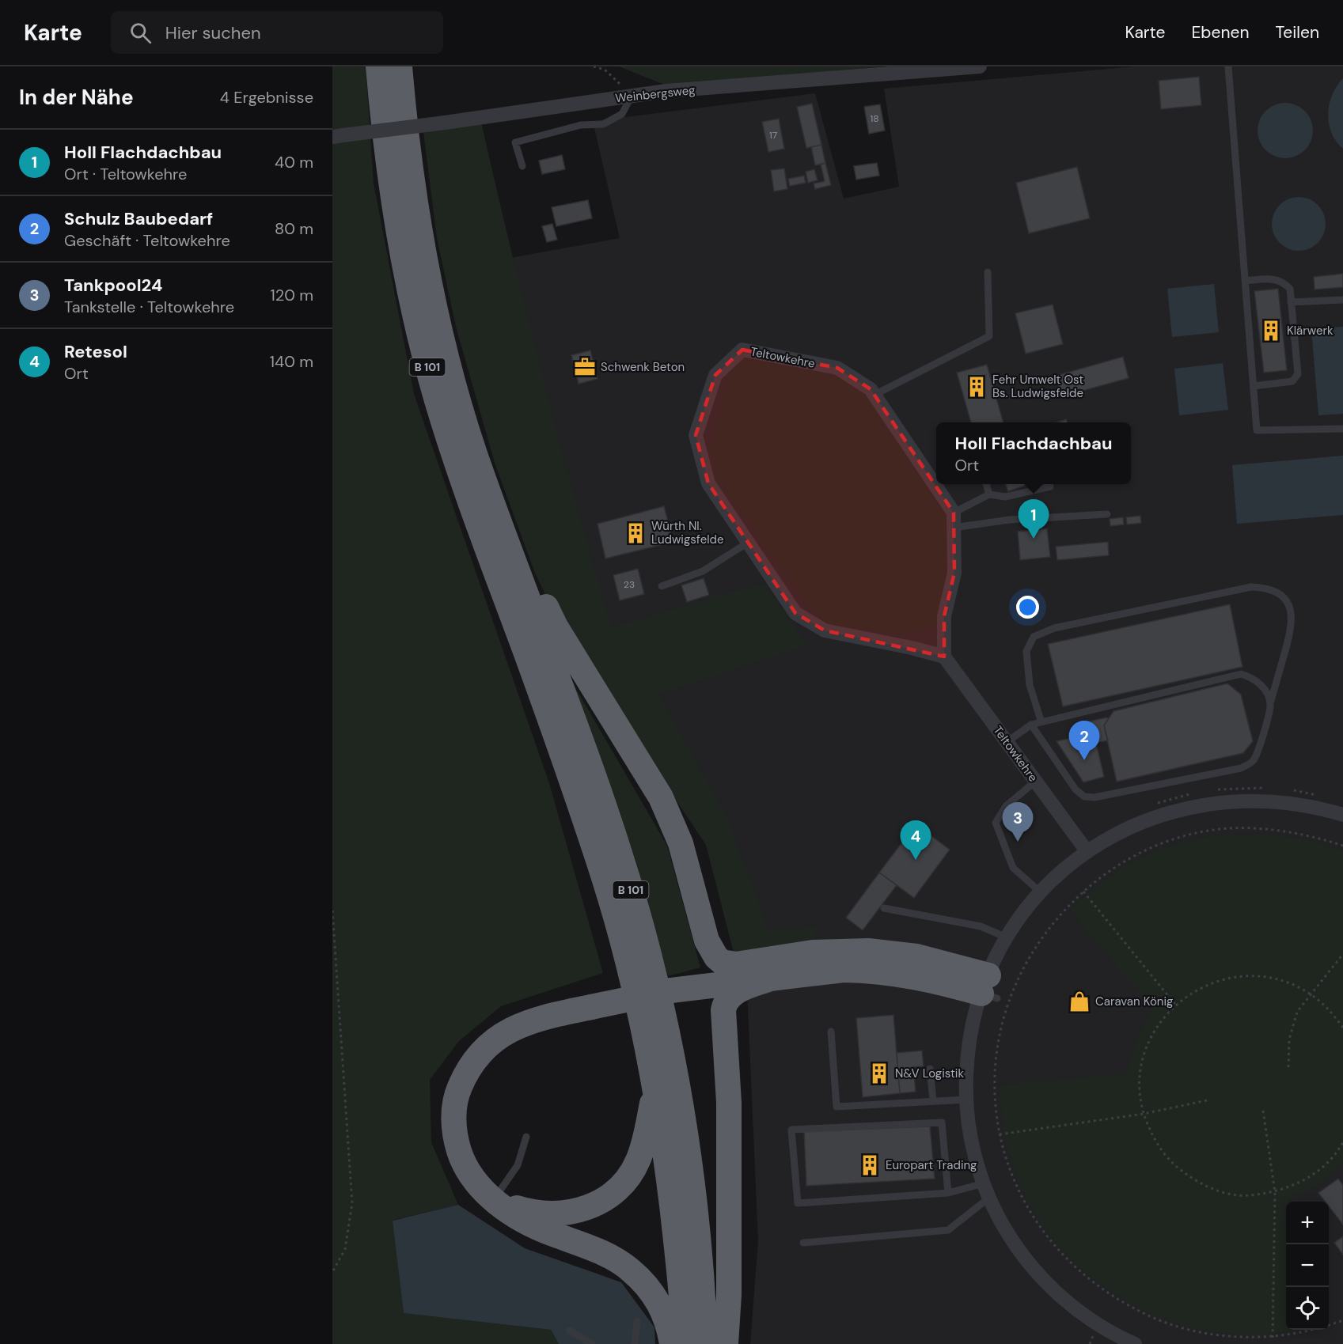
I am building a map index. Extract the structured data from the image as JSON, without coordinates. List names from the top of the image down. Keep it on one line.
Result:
{"streets":{"highway":["B 101"],"street":["Weinbergsweg","Teltowkehre"]},"places":{"building":["Klärwerk","Fehr Umwelt Ost Bs. Ludwigsfelde","Würth Nl. Ludwigsfelde","N&V Logistik","Europart Trading"],"office":["Schwenk Beton"],"shop":["Caravan König"]},"house_numbers":["18","17","23"],"page":{"header":"Karte","search":"Hier suchen","nav":["Karte","Ebenen","Teilen"],"heading":["In der Nähe","4 Ergebnisse"],"list":[{"mark":"1","name":"Holl Flachdachbau","note":"Ort · Teltowkehre","value":"40 m"},{"mark":"2","name":"Schulz Baubedarf","note":"Geschäft · Teltowkehre","value":"80 m"},{"mark":"3","name":"Tankpool24","note":"Tankstelle · Teltowkehre","value":"120 m"},{"mark":"4","name":"Retesol","note":"Ort","value":"140 m"}],"popup":["Holl Flachdachbau","Ort"],"pins":["1","2","3","4"],"map_buttons":["+","−"]}}
